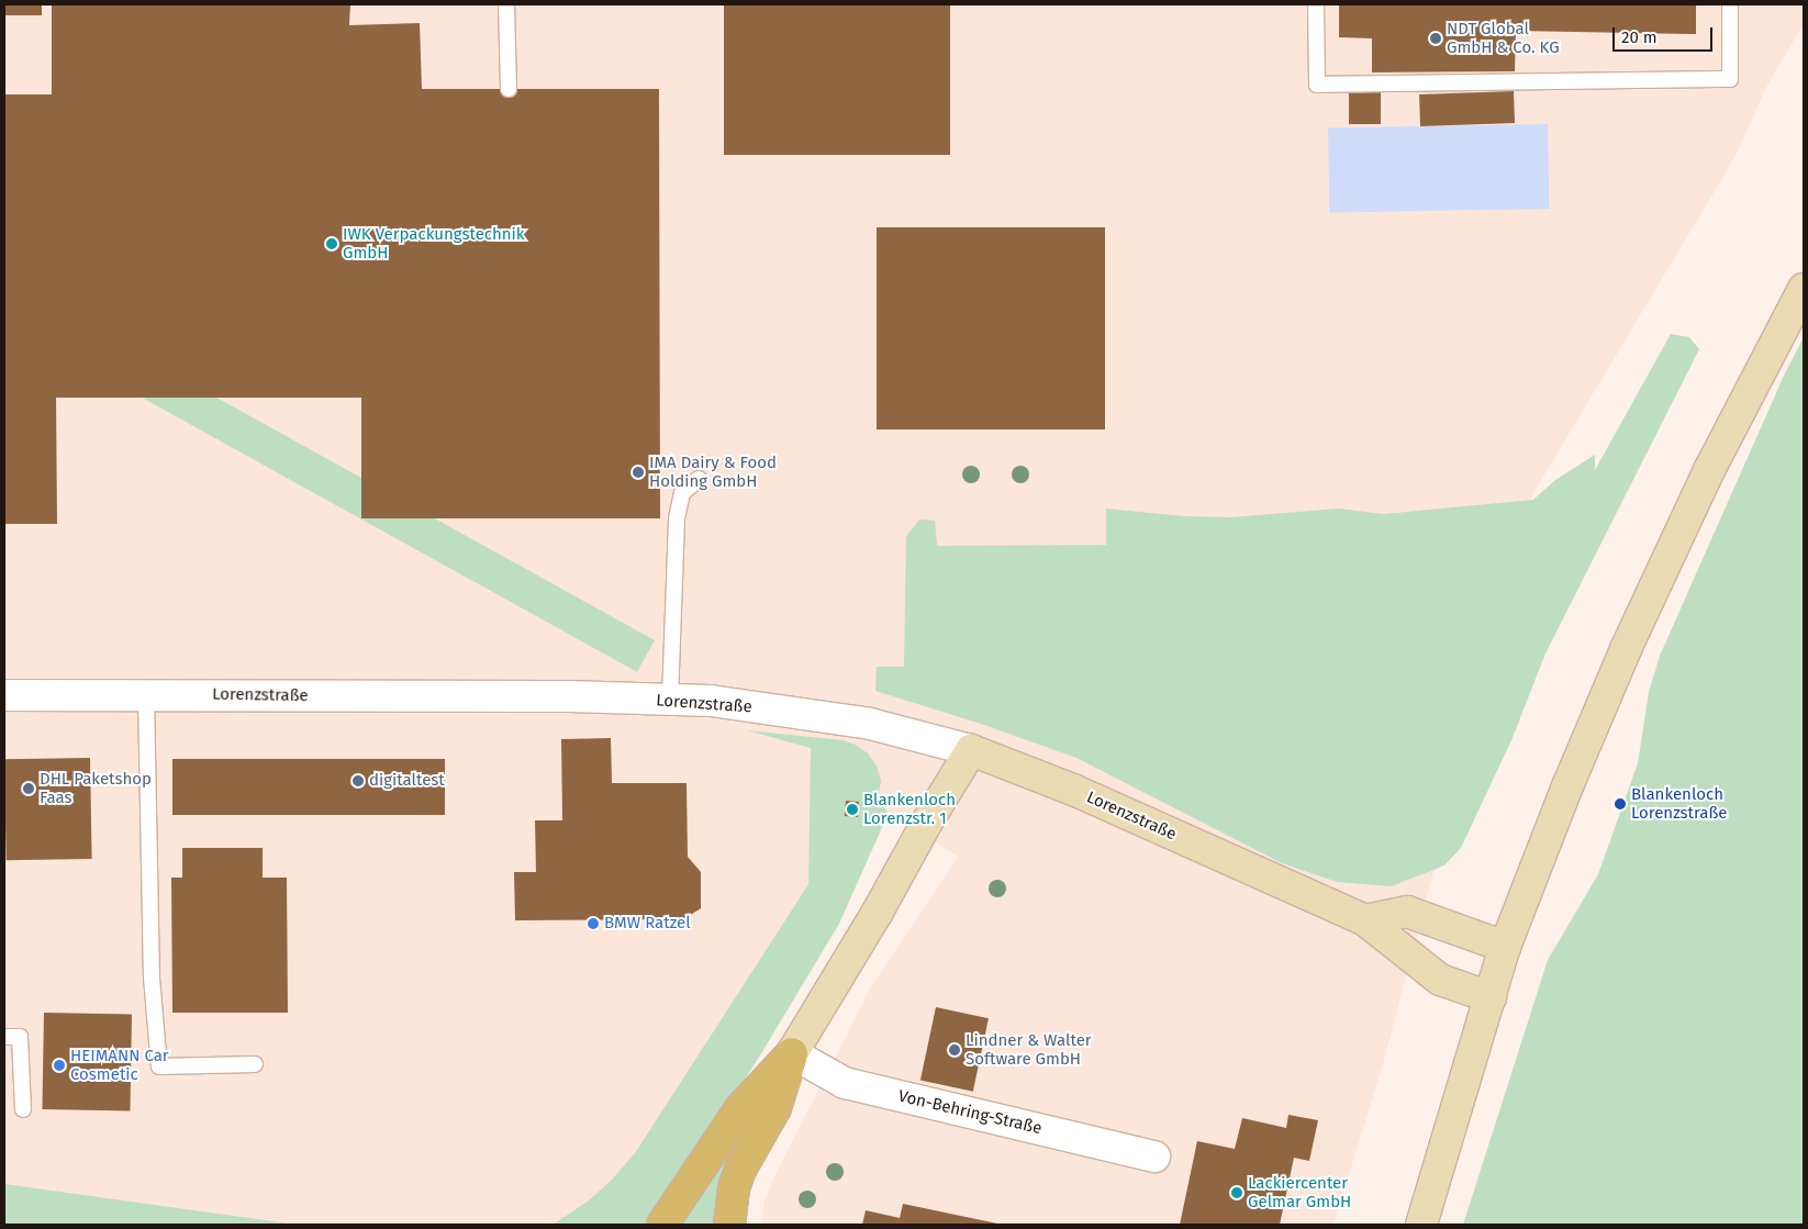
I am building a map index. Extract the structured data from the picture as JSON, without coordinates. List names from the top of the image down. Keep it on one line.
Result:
{"streets":{"main road":["Lorenzstraße"],"street":["Von-Behring-Straße"]},"places":["NDT Global GmbH & Co. KG","IWK Verpackungstechnik GmbH","IMA Dairy & Food Holding GmbH","digitaltest","DHL Paketshop Faas","Blankenloch Lorenzstraße","Blankenloch Lorenzstr. 1","BMW Ratzel","Lindner & Walter Software GmbH","HEIMANN Car Cosmetic","Lackiercenter Gelmar GmbH"],"scale_bar":"20 m"}
